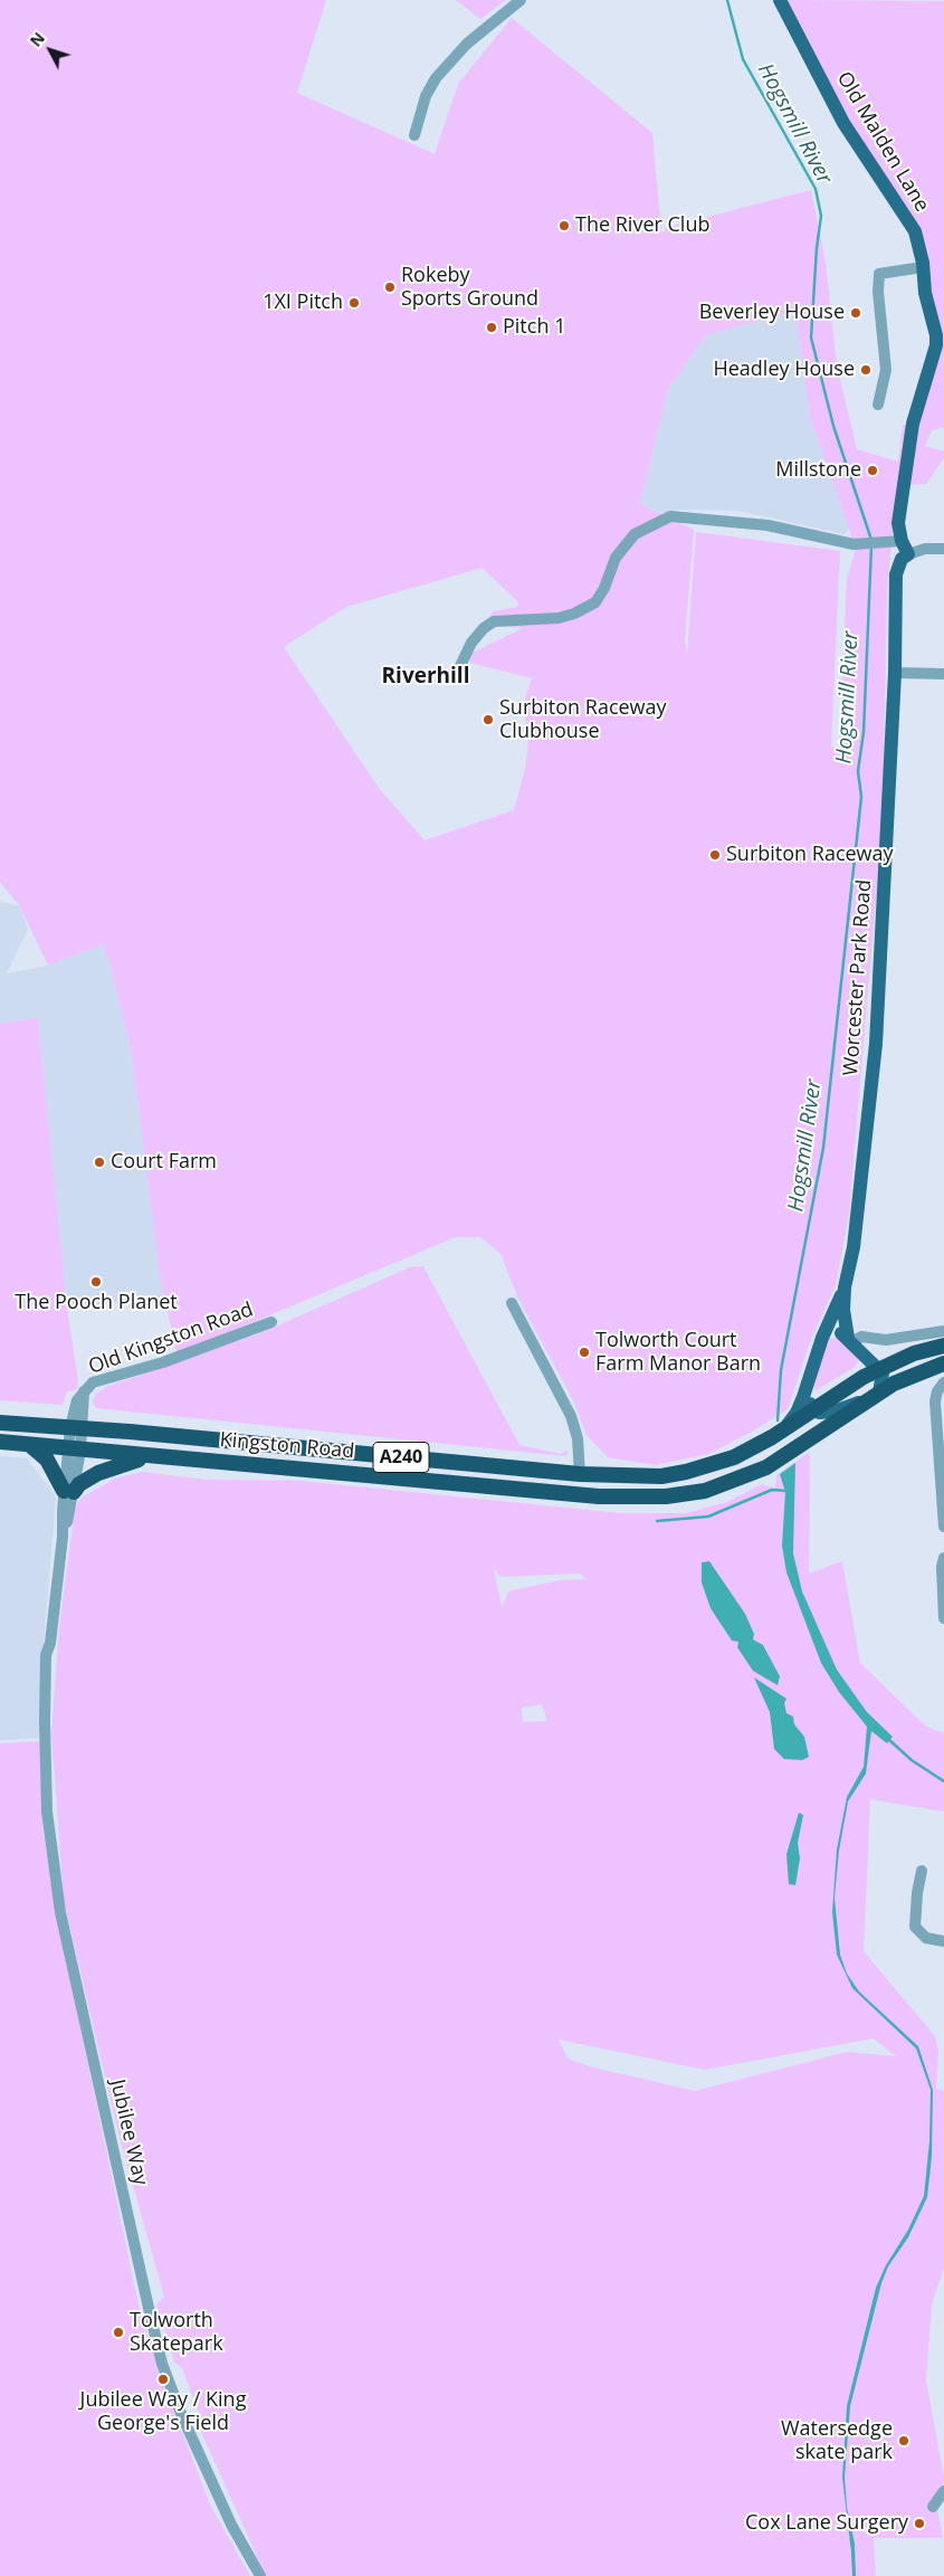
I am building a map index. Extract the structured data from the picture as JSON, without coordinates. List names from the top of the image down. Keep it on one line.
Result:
{"streets":{"highway":["Kingston Road","A240"],"main road":["Old Malden Lane","Worcester Park Road"],"street":["Old Kingston Road","Jubilee Way"]},"crossings":[["Old Kingston Road","Kingston Road"],["Old Kingston Road","Jubilee Way"],["Kingston Road","A240"],["Kingston Road","Jubilee Way"]],"districts":["Riverhill"],"water":["Hogsmill River"],"places":["The River Club","Rokeby Sports Ground","1XI Pitch","Beverley House","Pitch 1","Headley House","Millstone","Surbiton Raceway Clubhouse","Surbiton Raceway","Court Farm","The Pooch Planet","Tolworth Court Farm Manor Barn","Tolworth Skatepark","Jubilee Way / King George's Field","Watersedge skate park","Cox Lane Surgery"],"north":"top left"}
